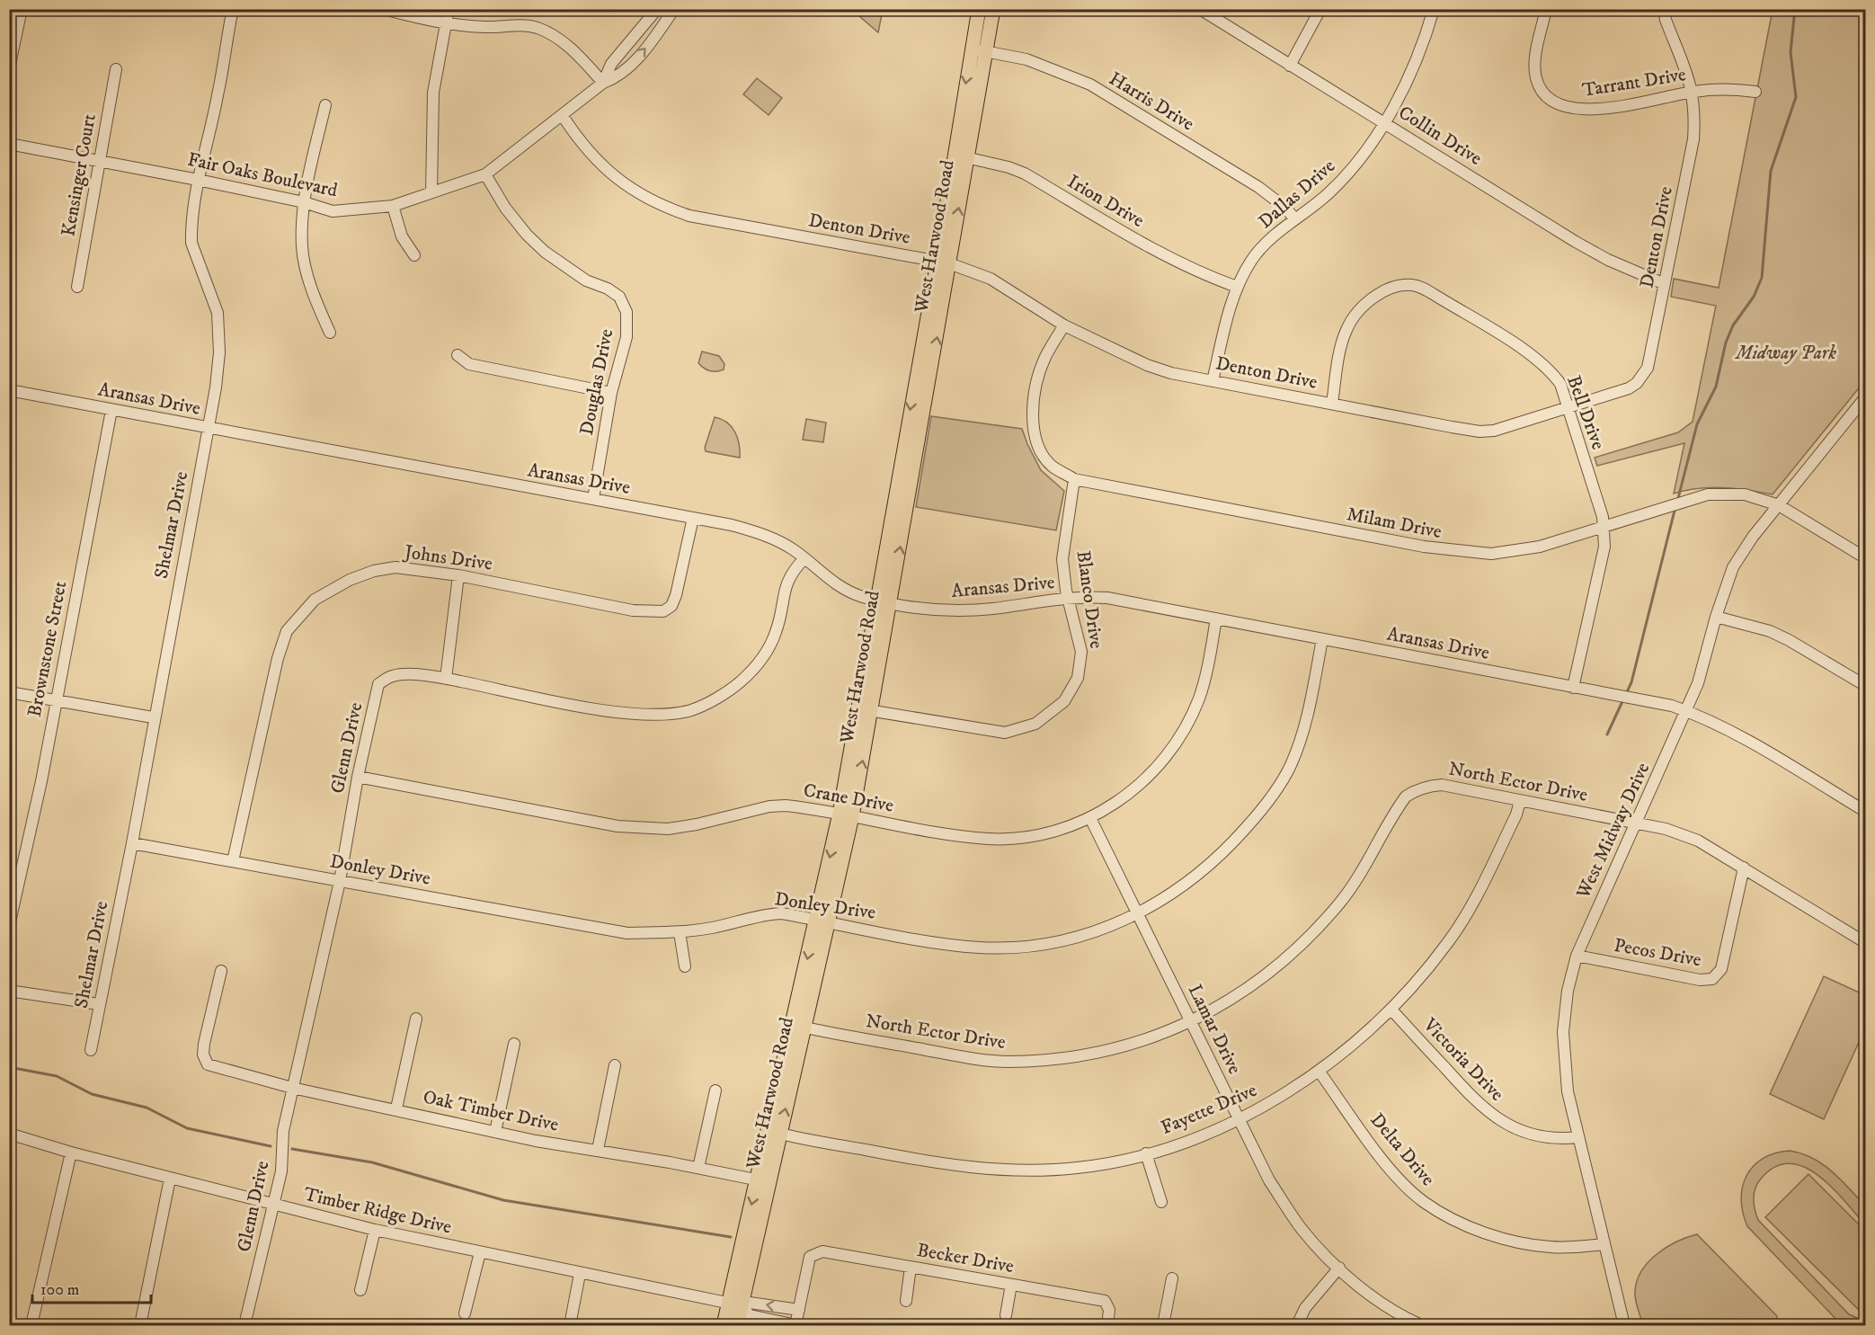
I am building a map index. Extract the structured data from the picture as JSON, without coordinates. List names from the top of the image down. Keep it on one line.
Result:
{"streets":{"main road":["West Harwood Road"],"street":["Tarrant Drive","Harris Drive","Collin Drive","Kensinger Court","Fair Oaks Boulevard","Dallas Drive","Irion Drive","Denton Drive","Douglas Drive","Aransas Drive","Bell Drive","Milam Drive","Shelmar Drive","Johns Drive","Blanco Drive","Brownstone Street","Glenn Drive","North Ector Drive","Crane Drive","West Midway Drive","Donley Drive","Pecos Drive","Lamar Drive","Victoria Drive","Fayette Drive","Oak Timber Drive","Delta Drive","Timber Ridge Drive","Becker Drive"]},"crossings":[["Tarrant Drive","Denton Drive"],["Harris Drive","Dallas Drive"],["Harris Drive","West Harwood Road"],["Collin Drive","Dallas Drive"],["Collin Drive","Denton Drive"],["Kensinger Court","Fair Oaks Boulevard"],["Fair Oaks Boulevard","Denton Drive"],["Fair Oaks Boulevard","Douglas Drive"],["Fair Oaks Boulevard","Shelmar Drive"],["Dallas Drive","Irion Drive"],["Dallas Drive","Denton Drive"],["Irion Drive","West Harwood Road"],["Denton Drive","West Harwood Road"],["Denton Drive","Bell Drive"],["Denton Drive","Milam Drive"],["West Harwood Road","Aransas Drive"],["West Harwood Road","Blanco Drive"],["West Harwood Road","North Ector Drive"],["West Harwood Road","Crane Drive"],["West Harwood Road","Donley Drive"],["West Harwood Road","Fayette Drive"],["West Harwood Road","Oak Timber Drive"],["West Harwood Road","Timber Ridge Drive"],["Douglas Drive","Aransas Drive"],["Aransas Drive","Bell Drive"],["Aransas Drive","Shelmar Drive"],["Aransas Drive","Johns Drive"],["Aransas Drive","Blanco Drive"],["Aransas Drive","Brownstone Street"],["Aransas Drive","Glenn Drive"],["Aransas Drive","Crane Drive"],["Aransas Drive","West Midway Drive"],["Aransas Drive","Donley Drive"],["Bell Drive","Milam Drive"],["Milam Drive","Blanco Drive"],["Milam Drive","West Midway Drive"],["Shelmar Drive","Donley Drive"],["Johns Drive","Donley Drive"],["Glenn Drive","Crane Drive"],["Glenn Drive","Donley Drive"],["Glenn Drive","Oak Timber Drive"],["Glenn Drive","Timber Ridge Drive"],["North Ector Drive","West Midway Drive"],["North Ector Drive","Pecos Drive"],["North Ector Drive","Lamar Drive"],["North Ector Drive","Fayette Drive"],["Crane Drive","Lamar Drive"],["West Midway Drive","Pecos Drive"],["West Midway Drive","Victoria Drive"],["West Midway Drive","Delta Drive"],["Donley Drive","Lamar Drive"],["Lamar Drive","Fayette Drive"],["Victoria Drive","Fayette Drive"],["Fayette Drive","Delta Drive"]],"parks":["Midway Park"],"scale_bar":"100 m"}
